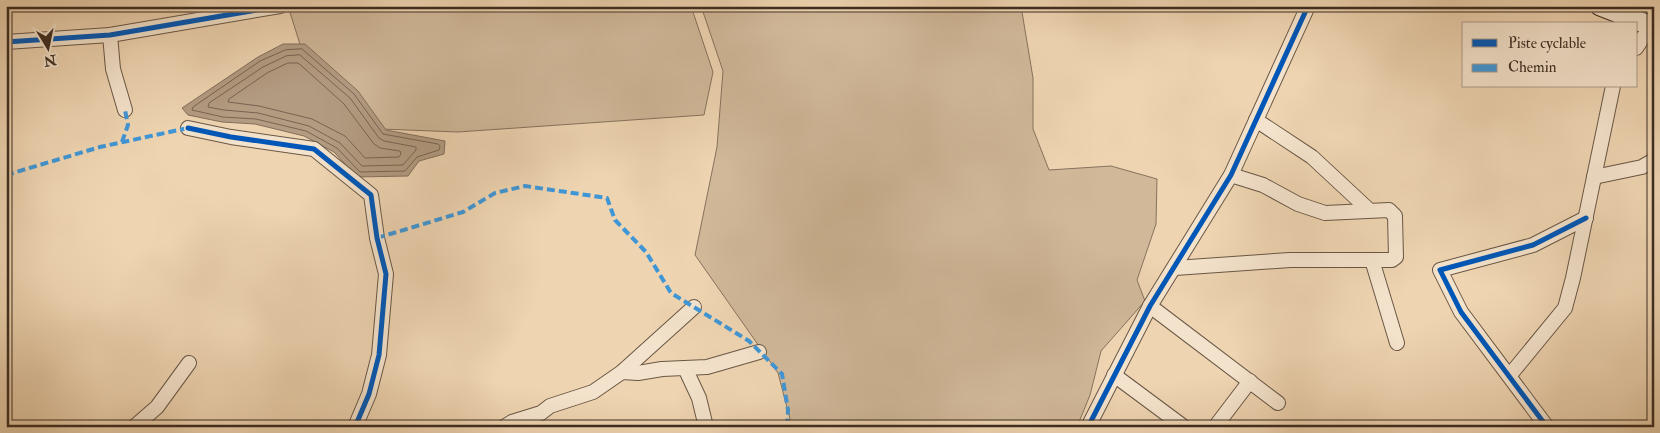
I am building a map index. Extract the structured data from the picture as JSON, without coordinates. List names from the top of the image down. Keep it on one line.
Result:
{"legend":["Piste cyclable","Chemin"],"north":"bottom"}
